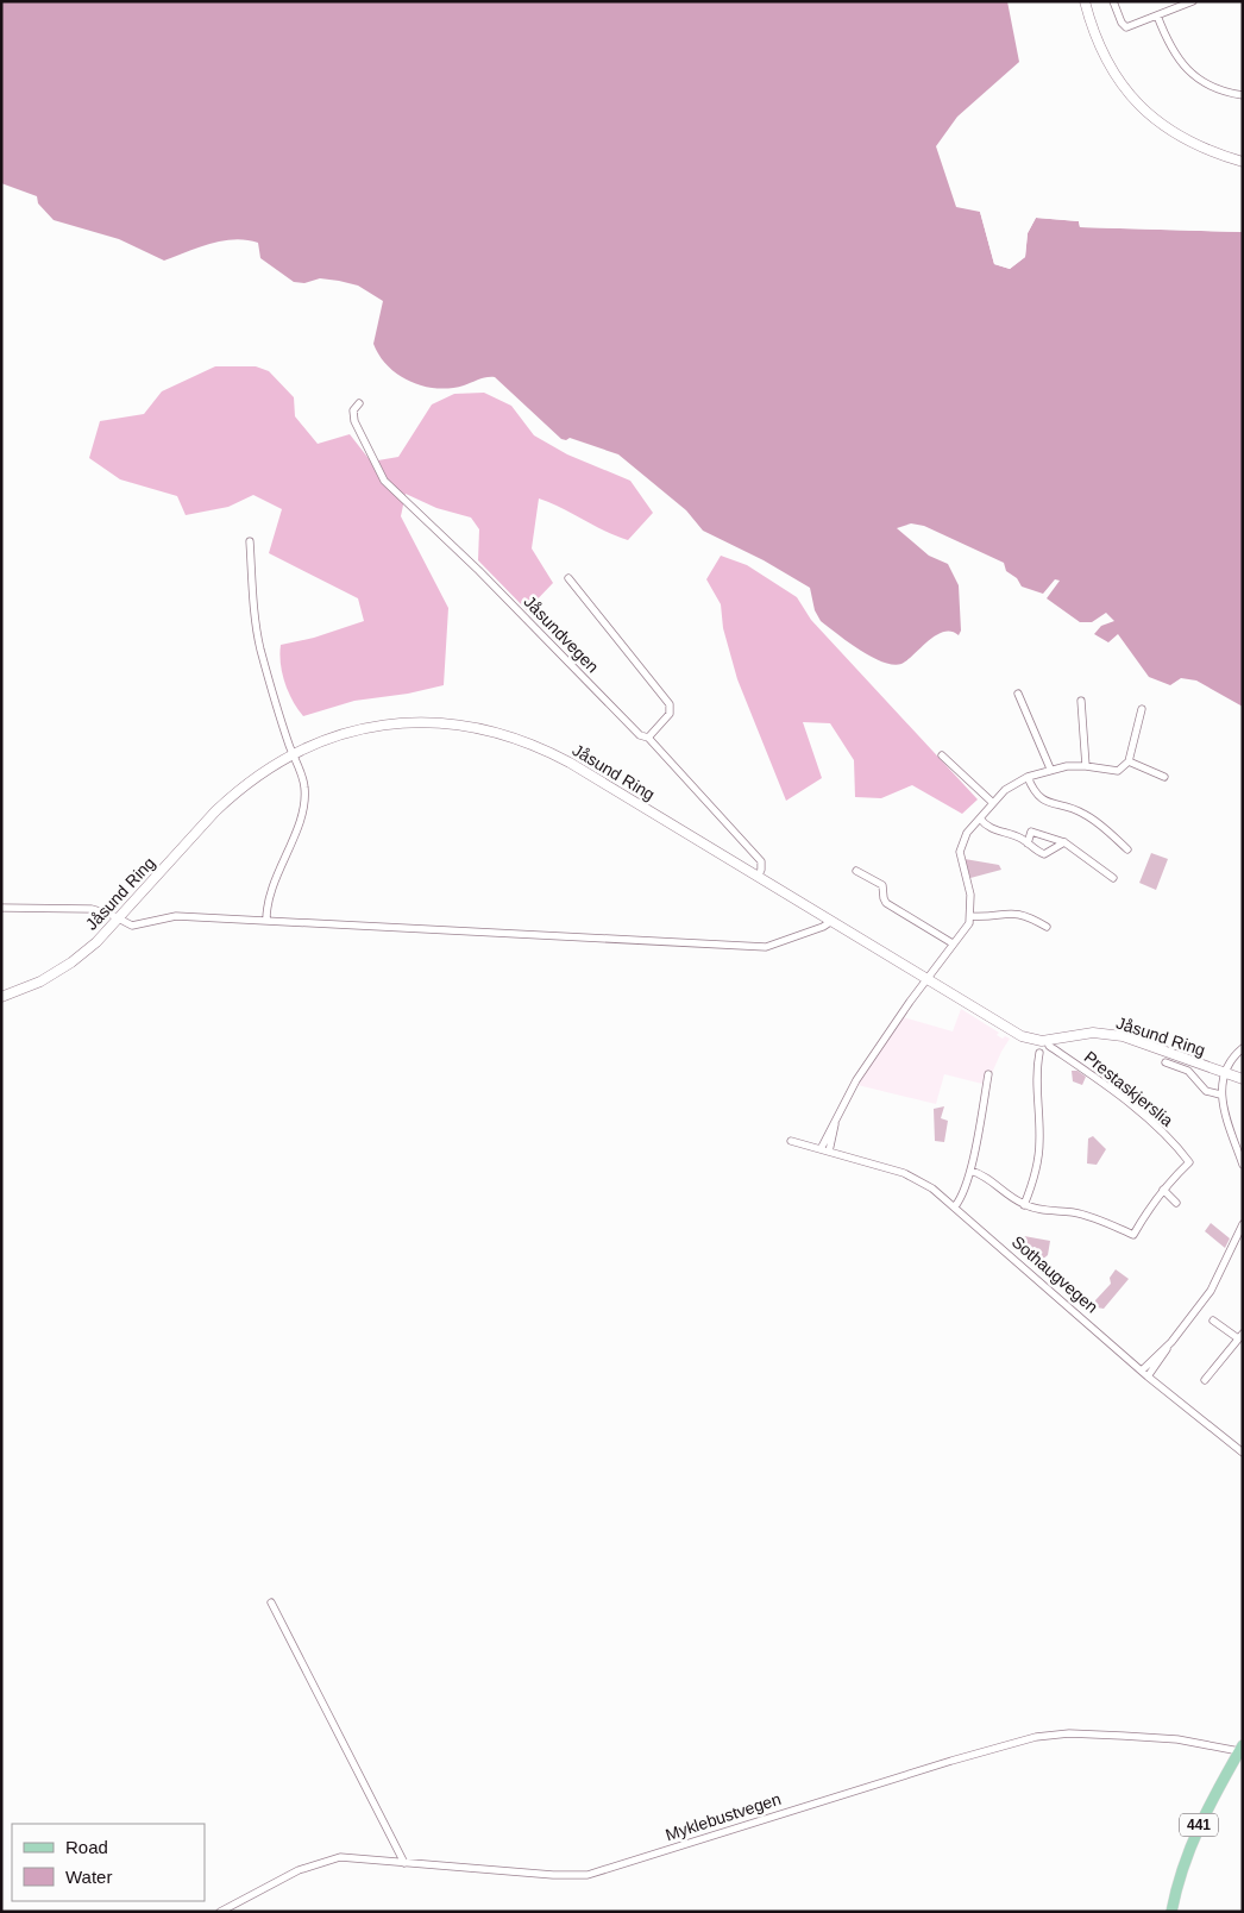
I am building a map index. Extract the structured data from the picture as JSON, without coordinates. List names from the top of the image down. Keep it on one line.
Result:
{"streets":{"main road":["Jåsund Ring","441"],"street":["Jåsundvegen","Prestaskjerslia","Sothaugvegen","Myklebustvegen"]},"crossings":[["Jåsundvegen","Jåsund Ring"],["Jåsund Ring","Prestaskjerslia"],["Myklebustvegen","441"]],"legend":["Road","Water"]}
